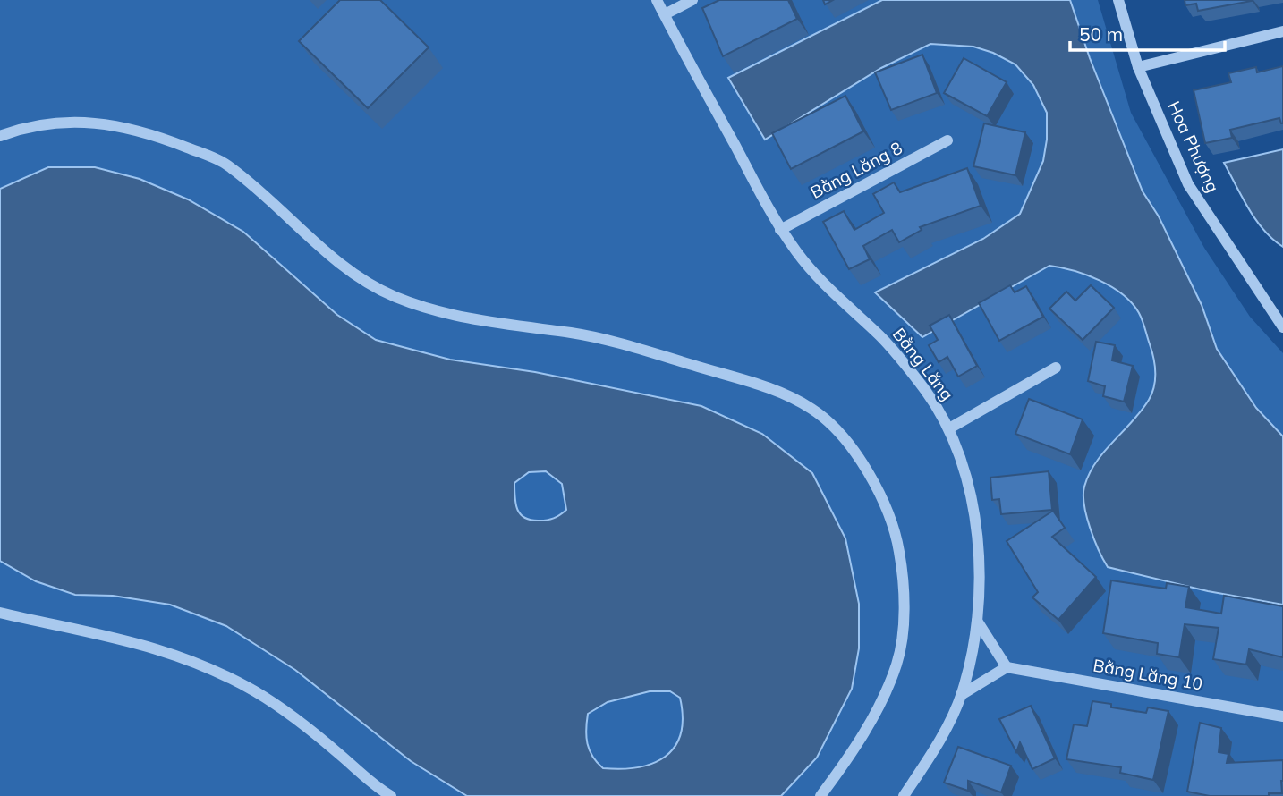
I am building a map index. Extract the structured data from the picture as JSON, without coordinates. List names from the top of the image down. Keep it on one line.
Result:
{"streets":{"street":["Hoa Phượng","Bằng Lăng 8","Bằng Lăng","Bằng Lăng 10"]},"crossings":[["Bằng Lăng 8","Bằng Lăng"]],"scale_bar":"50 m"}
